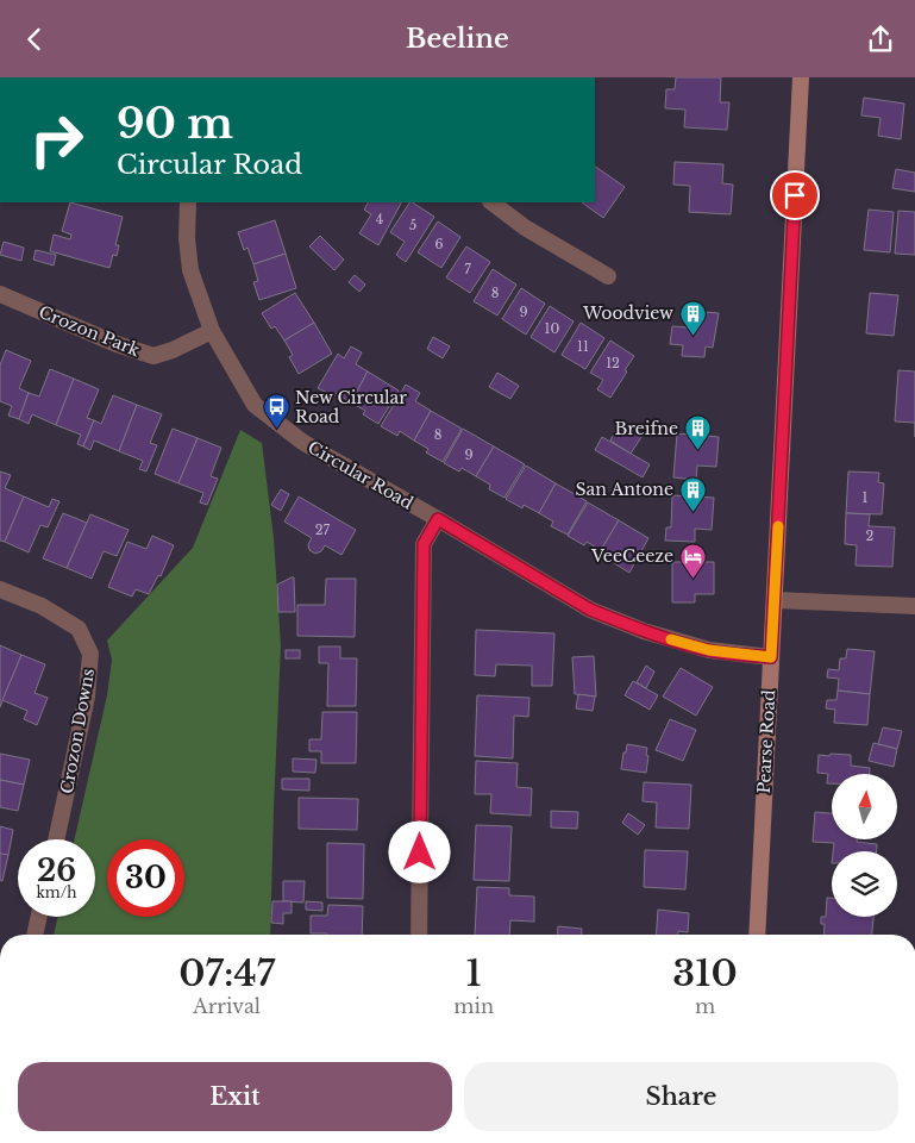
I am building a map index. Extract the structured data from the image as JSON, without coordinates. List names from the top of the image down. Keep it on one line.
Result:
{"streets":{"main road":["Pearse Road"],"street":["Crozon Park","Circular Road","Crozon Downs"]},"crossings":[["Crozon Park","Circular Road"],["Circular Road","Pearse Road"]],"places":{"building":["Woodview","Breifne","San Antone"],"bus stop":["New Circular Road"],"hotel":["VeeCeeze"]},"house_numbers":["4","5","6","7","8","9","10","11","12","8","9","1","27","2"],"north":"top","page":{"header":"Beeline","turn":["90 m","Circular Road"],"speed":"26 km/h","limit":"30","eta":["07:47","Arrival","1","min","310","m"],"buttons":["Exit","Share"]}}
